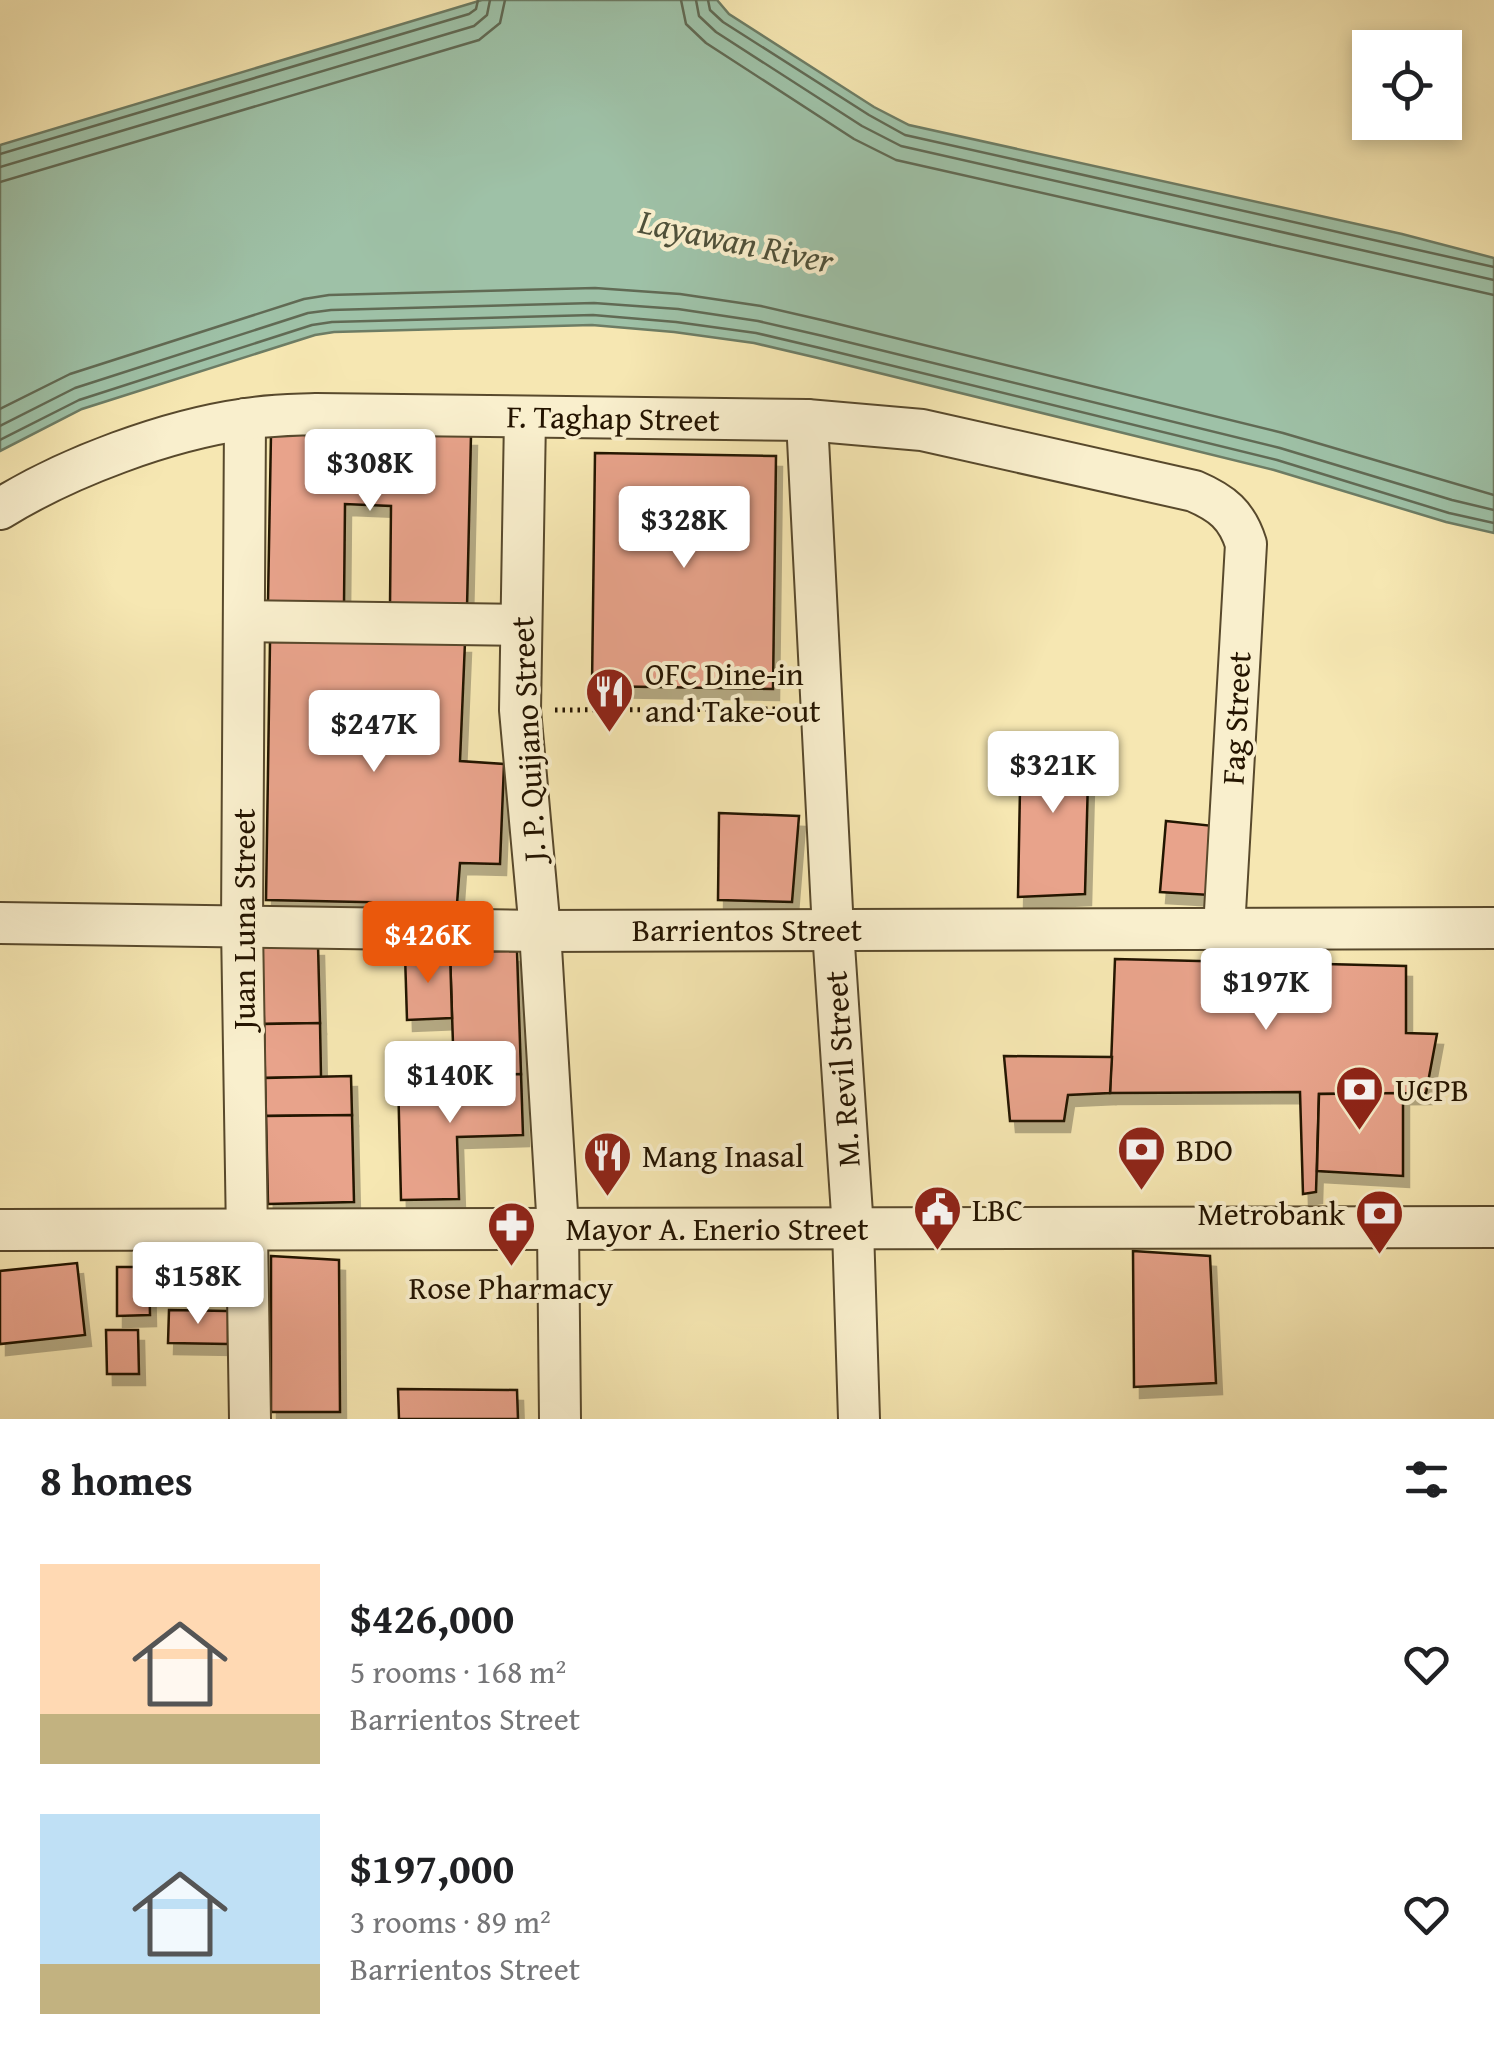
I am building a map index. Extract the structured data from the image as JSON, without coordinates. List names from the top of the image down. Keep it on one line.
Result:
{"streets":{"street":["F. Taghap Street","Fag Street","J. P. Quijano Street","Juan Luna Street","Barrientos Street","M. Revil Street","Mayor A. Enerio Street"]},"crossings":[["F. Taghap Street","Fag Street"],["F. Taghap Street","J. P. Quijano Street"],["F. Taghap Street","Juan Luna Street"],["F. Taghap Street","M. Revil Street"],["Fag Street","Barrientos Street"],["J. P. Quijano Street","Barrientos Street"],["J. P. Quijano Street","Mayor A. Enerio Street"],["Juan Luna Street","Barrientos Street"],["Juan Luna Street","Mayor A. Enerio Street"],["Barrientos Street","M. Revil Street"],["M. Revil Street","Mayor A. Enerio Street"]],"water":["Layawan River"],"places":{"restaurant":["OFC Dine-in and Take-out","Mang Inasal"],"bank":["UCPB","BDO","Metrobank"],"public building":["LBC"],"pharmacy":["Rose Pharmacy"]},"page":{"price":["$308K","$328K","$247K","$321K","$426K","$197K","$140K","$158K"],"heading":"8 homes","list":[{"name":"$426,000","note":"5 rooms · 168 m² · Barrientos Street"},{"name":"$197,000","note":"3 rooms · 89 m² · Barrientos Street"}]}}
